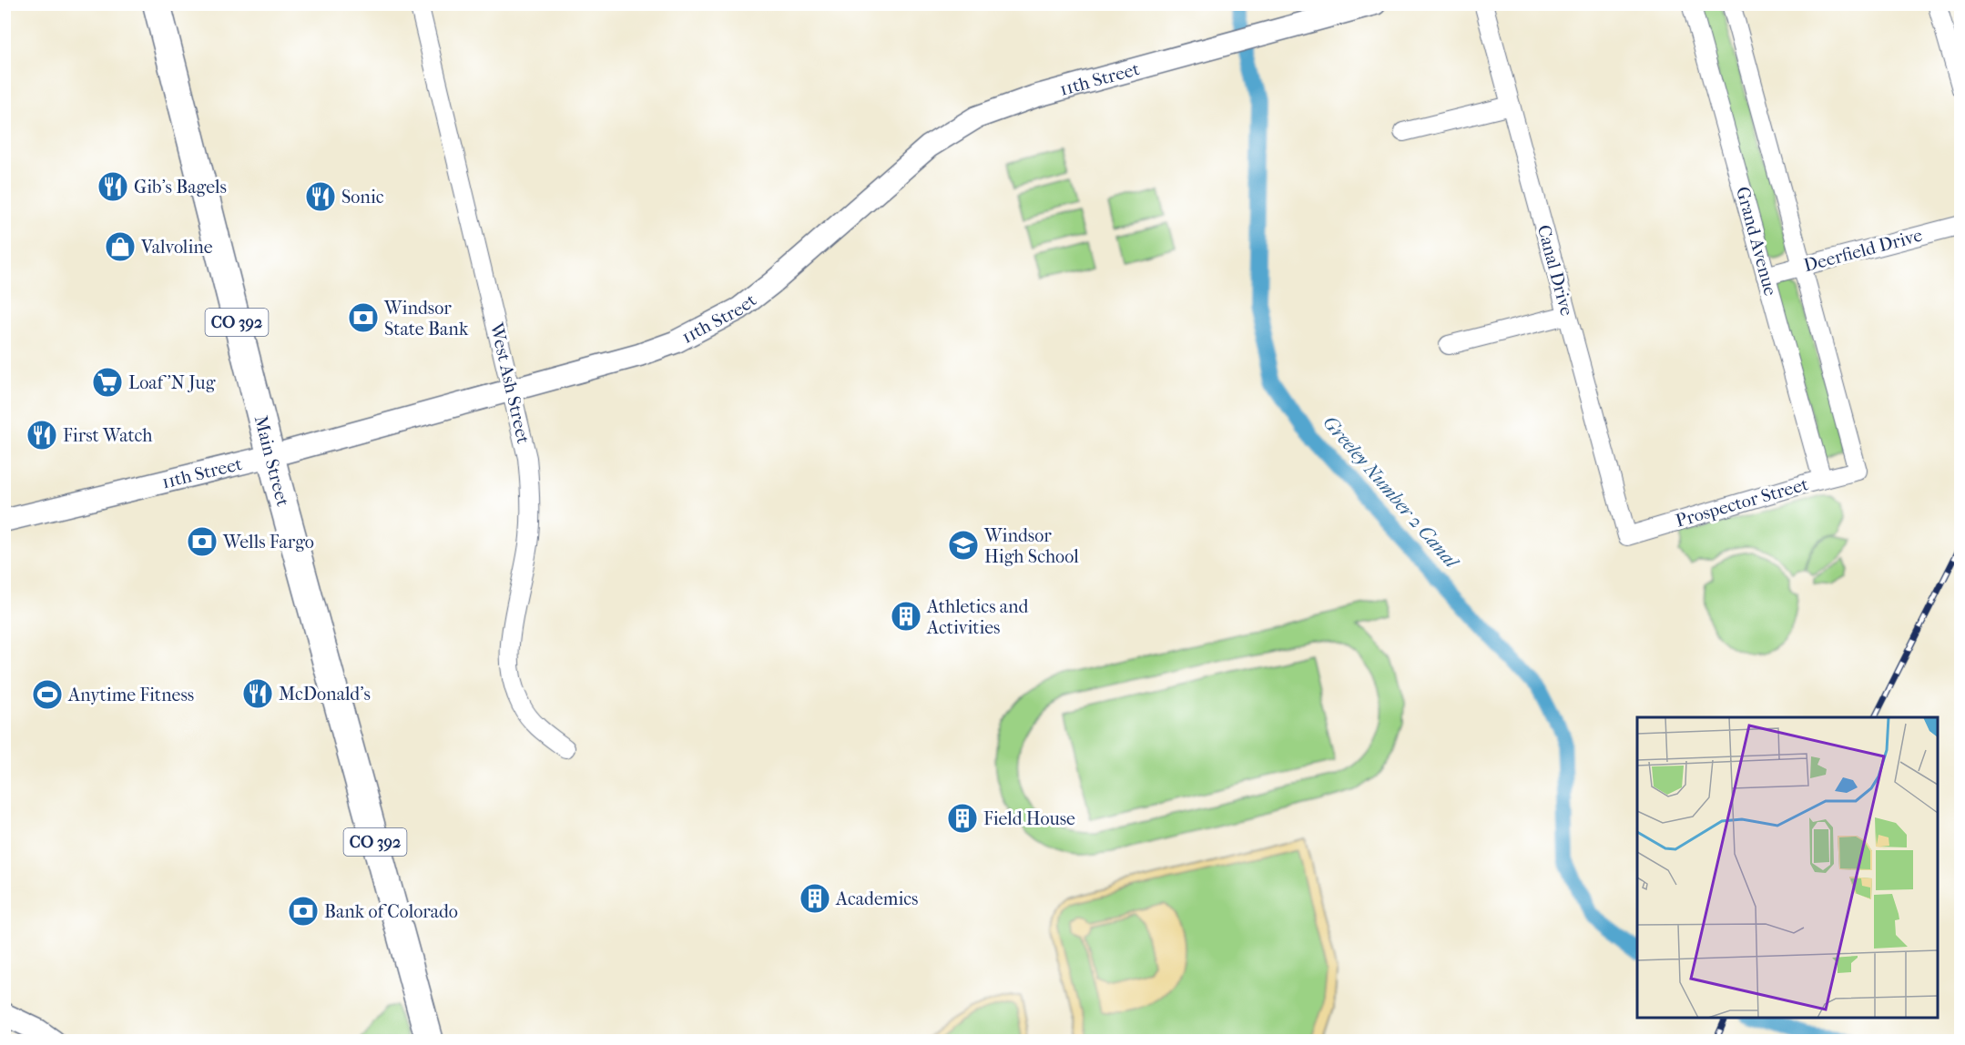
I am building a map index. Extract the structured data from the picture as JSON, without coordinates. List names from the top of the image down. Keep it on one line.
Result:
{"streets":{"main road":["CO 392","Main Street"],"street":["11th Street","Grand Avenue","Deerfield Drive","Canal Drive","West Ash Street","Prospector Street"]},"crossings":[["11th Street","West Ash Street"],["11th Street","Main Street"],["Grand Avenue","Deerfield Drive"],["Grand Avenue","Prospector Street"],["Canal Drive","Prospector Street"]],"water":["Greeley Number 2 Canal"],"places":{"restaurant":["Gib's Bagels","Sonic","First Watch","McDonald's"],"shop":["Valvoline"],"bank":["Windsor State Bank","Wells Fargo","Bank of Colorado"],"supermarket":["Loaf 'N Jug"],"school or university":["Windsor High School"],"building":["Athletics and Activities","Field House","Academics"],"sports":["Anytime Fitness"]}}
